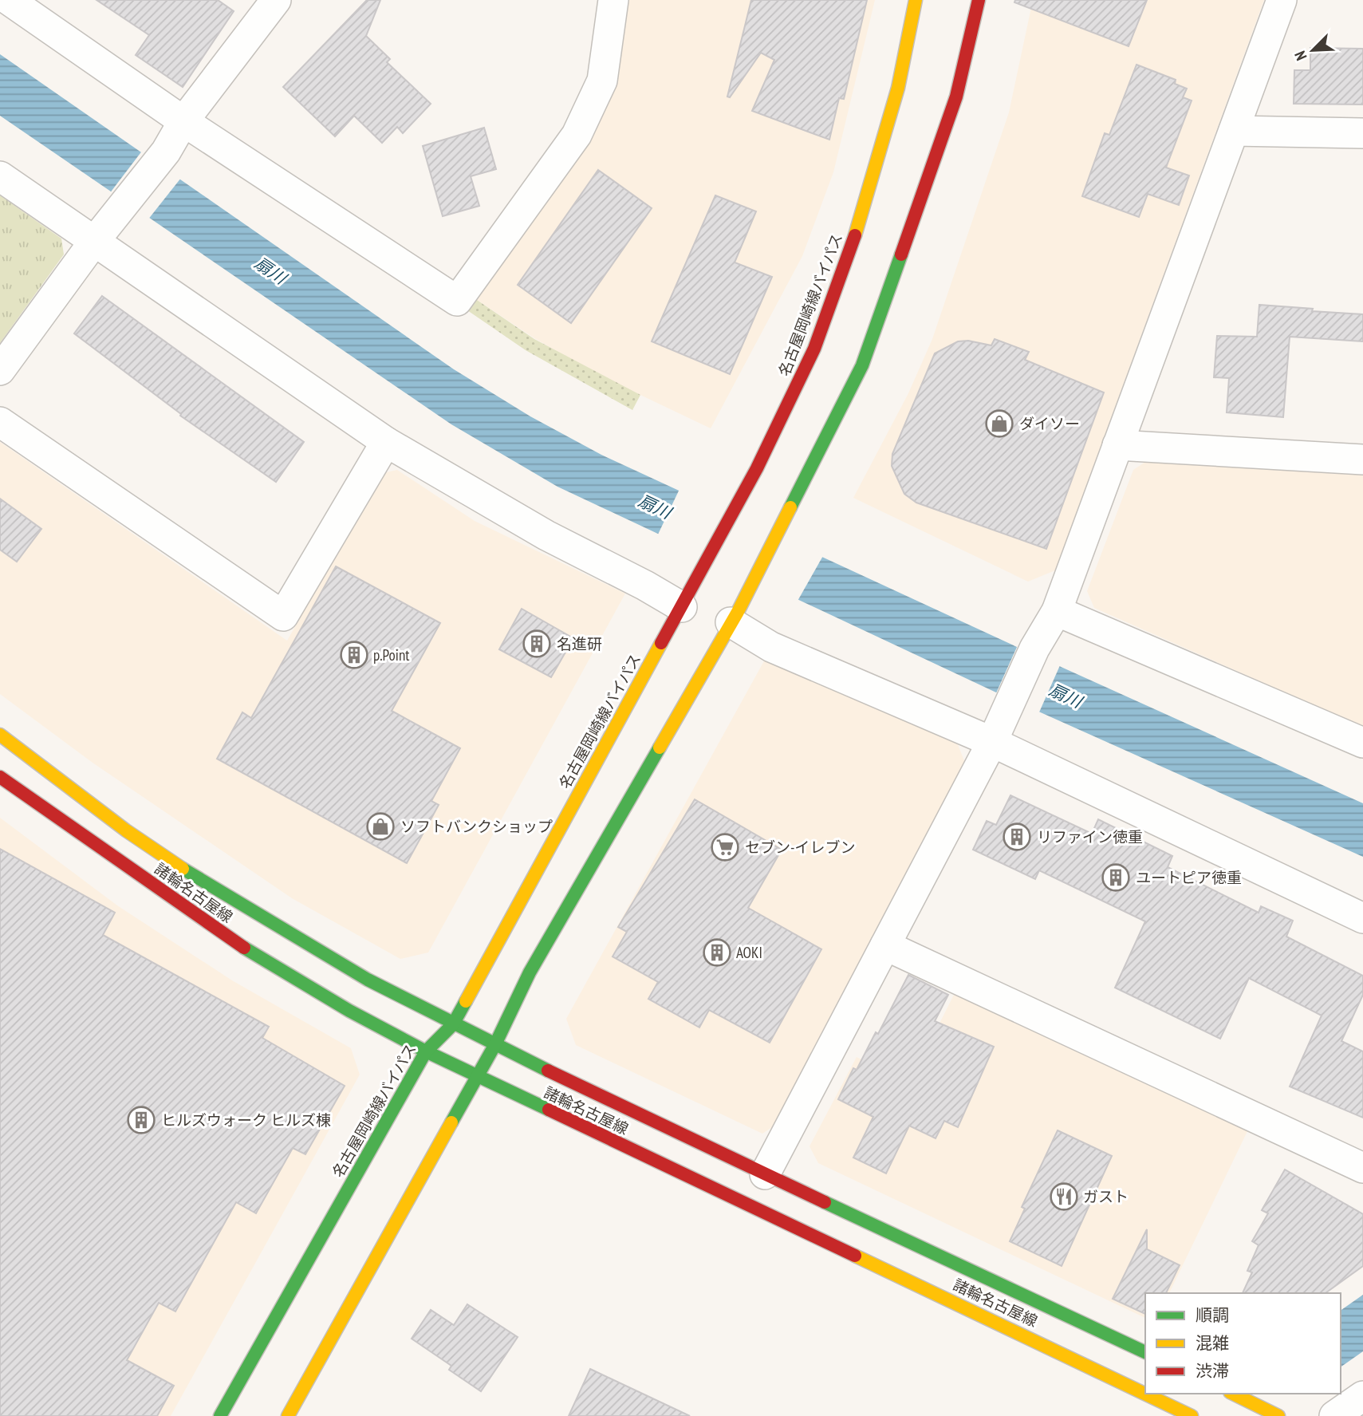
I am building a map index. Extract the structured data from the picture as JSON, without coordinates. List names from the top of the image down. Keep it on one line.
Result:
{"streets":{"main road":["名古屋岡崎線バイパス","諸輪名古屋線"]},"crossings":[["名古屋岡崎線バイパス","諸輪名古屋線"]],"water":["扇川"],"places":{"shop":["ダイソー","ソフトバンクショップ"],"building":["名進研","p.Point","リファイン徳重","ユートピア徳重","AOKI","ヒルズウォーク ヒルズ棟"],"supermarket":["セブン-イレブン"],"restaurant":["ガスト"]},"legend":["順調","混雑","渋滞"],"north":"bottom left"}
